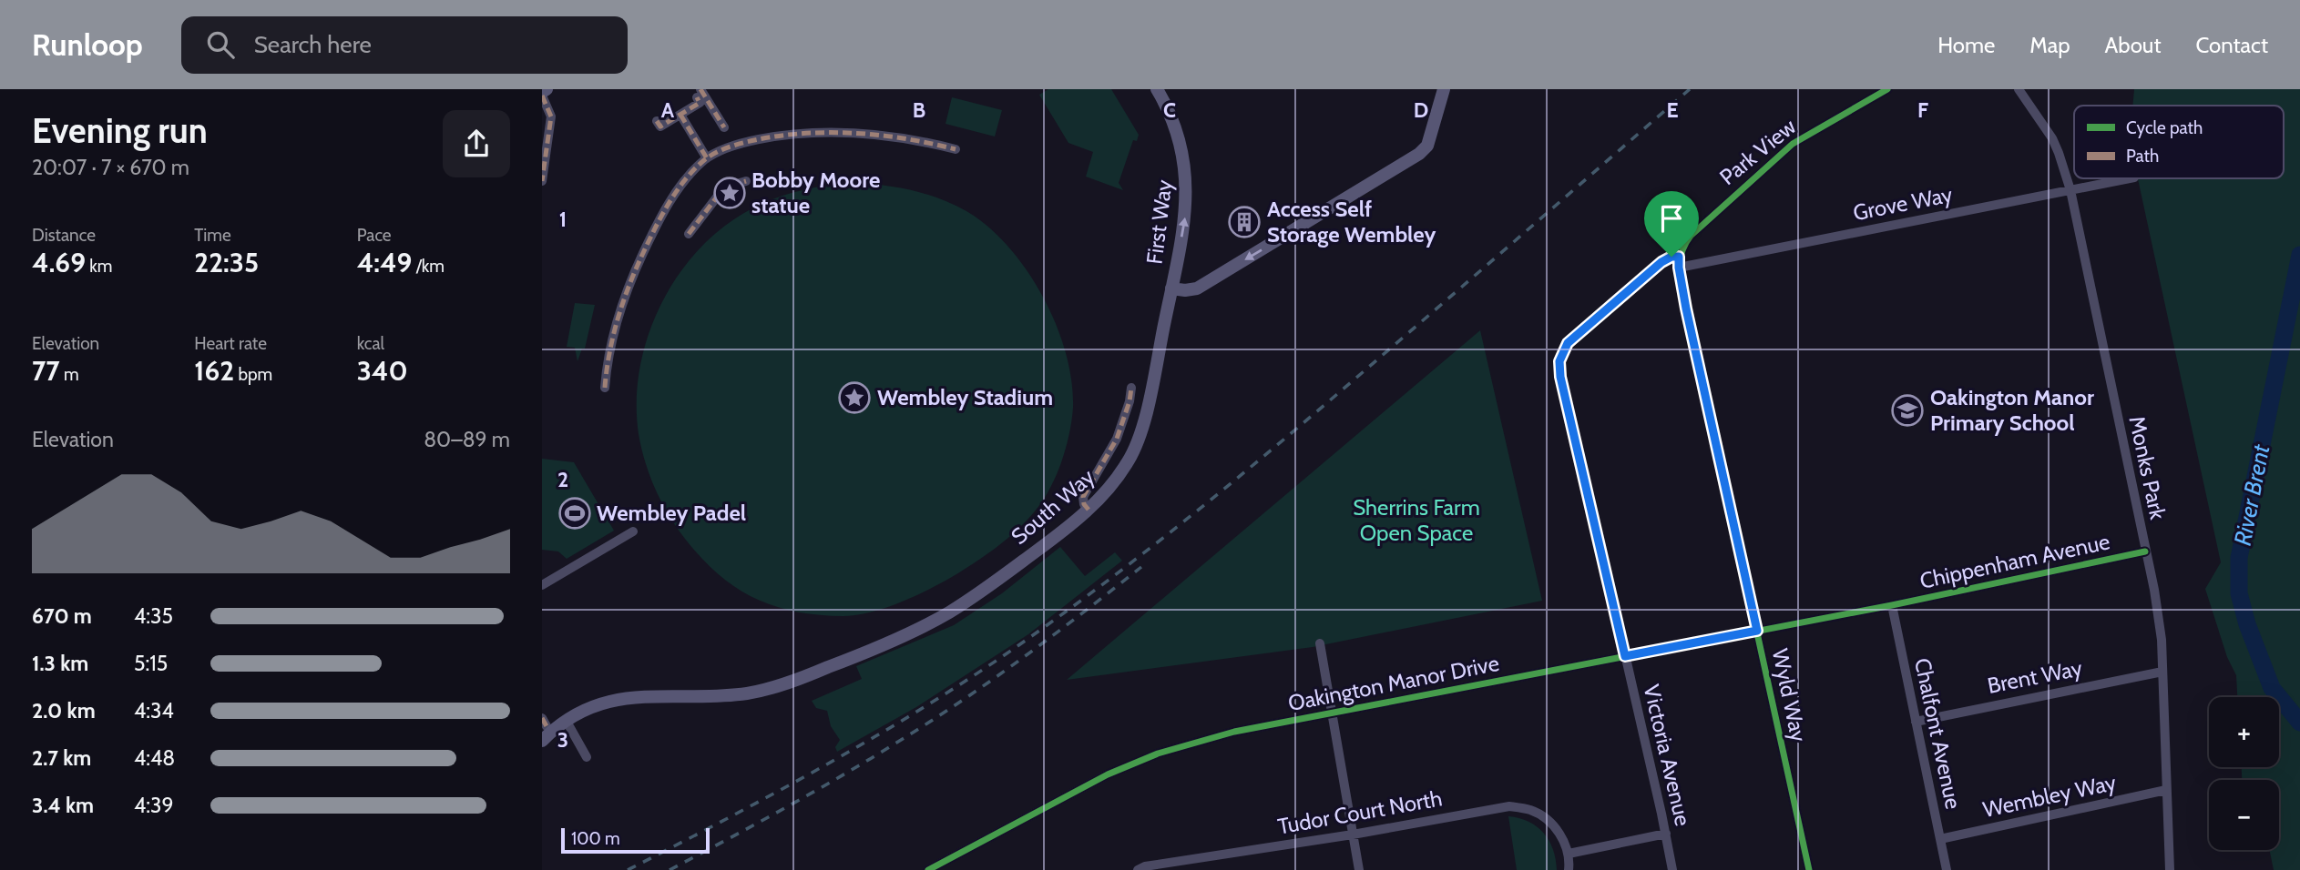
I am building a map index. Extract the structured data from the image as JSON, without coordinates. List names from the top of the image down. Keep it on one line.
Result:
{"streets":{"main road":["First Way","South Way"],"street":["Park View","Grove Way","Monks Park","Chippenham Avenue","Brent Way","Oakington Manor Drive","Wyld Way","Chalfont Avenue","Victoria Avenue","Wembley Way","Tudor Court North"]},"crossings":[["Park View","Grove Way"],["Park View","Wyld Way"],["Park View","Victoria Avenue"],["Grove Way","Monks Park"],["Grove Way","Wyld Way"],["Grove Way","Victoria Avenue"],["First Way","South Way"],["Monks Park","Chippenham Avenue"],["Monks Park","Brent Way"],["Monks Park","Wembley Way"],["Chippenham Avenue","Oakington Manor Drive"],["Chippenham Avenue","Chalfont Avenue"],["Brent Way","Chalfont Avenue"],["Oakington Manor Drive","Wyld Way"],["Oakington Manor Drive","Chalfont Avenue"],["Oakington Manor Drive","Victoria Avenue"],["Wyld Way","Victoria Avenue"],["Chalfont Avenue","Wembley Way"]],"one_way":["First Way"],"water":["River Brent"],"parks":["Sherrins Farm Open Space"],"places":{"place":["Bobby Moore statue","Wembley Stadium"],"building":["Access Self Storage Wembley"],"school or university":["Oakington Manor Primary School"],"sports":["Wembley Padel"]},"legend":["Cycle path","Path"],"scale_bar":"100 m","page":{"header":"Runloop","search":"Search here","nav":["Home","Map","About","Contact"],"heading":["Evening run","20:07 · 7 × 670 m"],"stats":[["Distance","4.69 km"],["Time","22:35"],["Pace","4:49 /km"],["Elevation","77 m"],["Heart rate","162 bpm"],["kcal","340"]],"chart":["Elevation","80–89 m"],"list":[{"name":"670 m","note":"4:35"},{"name":"1.3 km","note":"5:15"},{"name":"2.0 km","note":"4:34"},{"name":"2.7 km","note":"4:48"},{"name":"3.4 km","note":"4:39"}],"map_buttons":["+","−"],"scale":"100 m"},"grid":{"columns":["A","B","C","D","E","F"],"rows":["1","2","3"]}}
